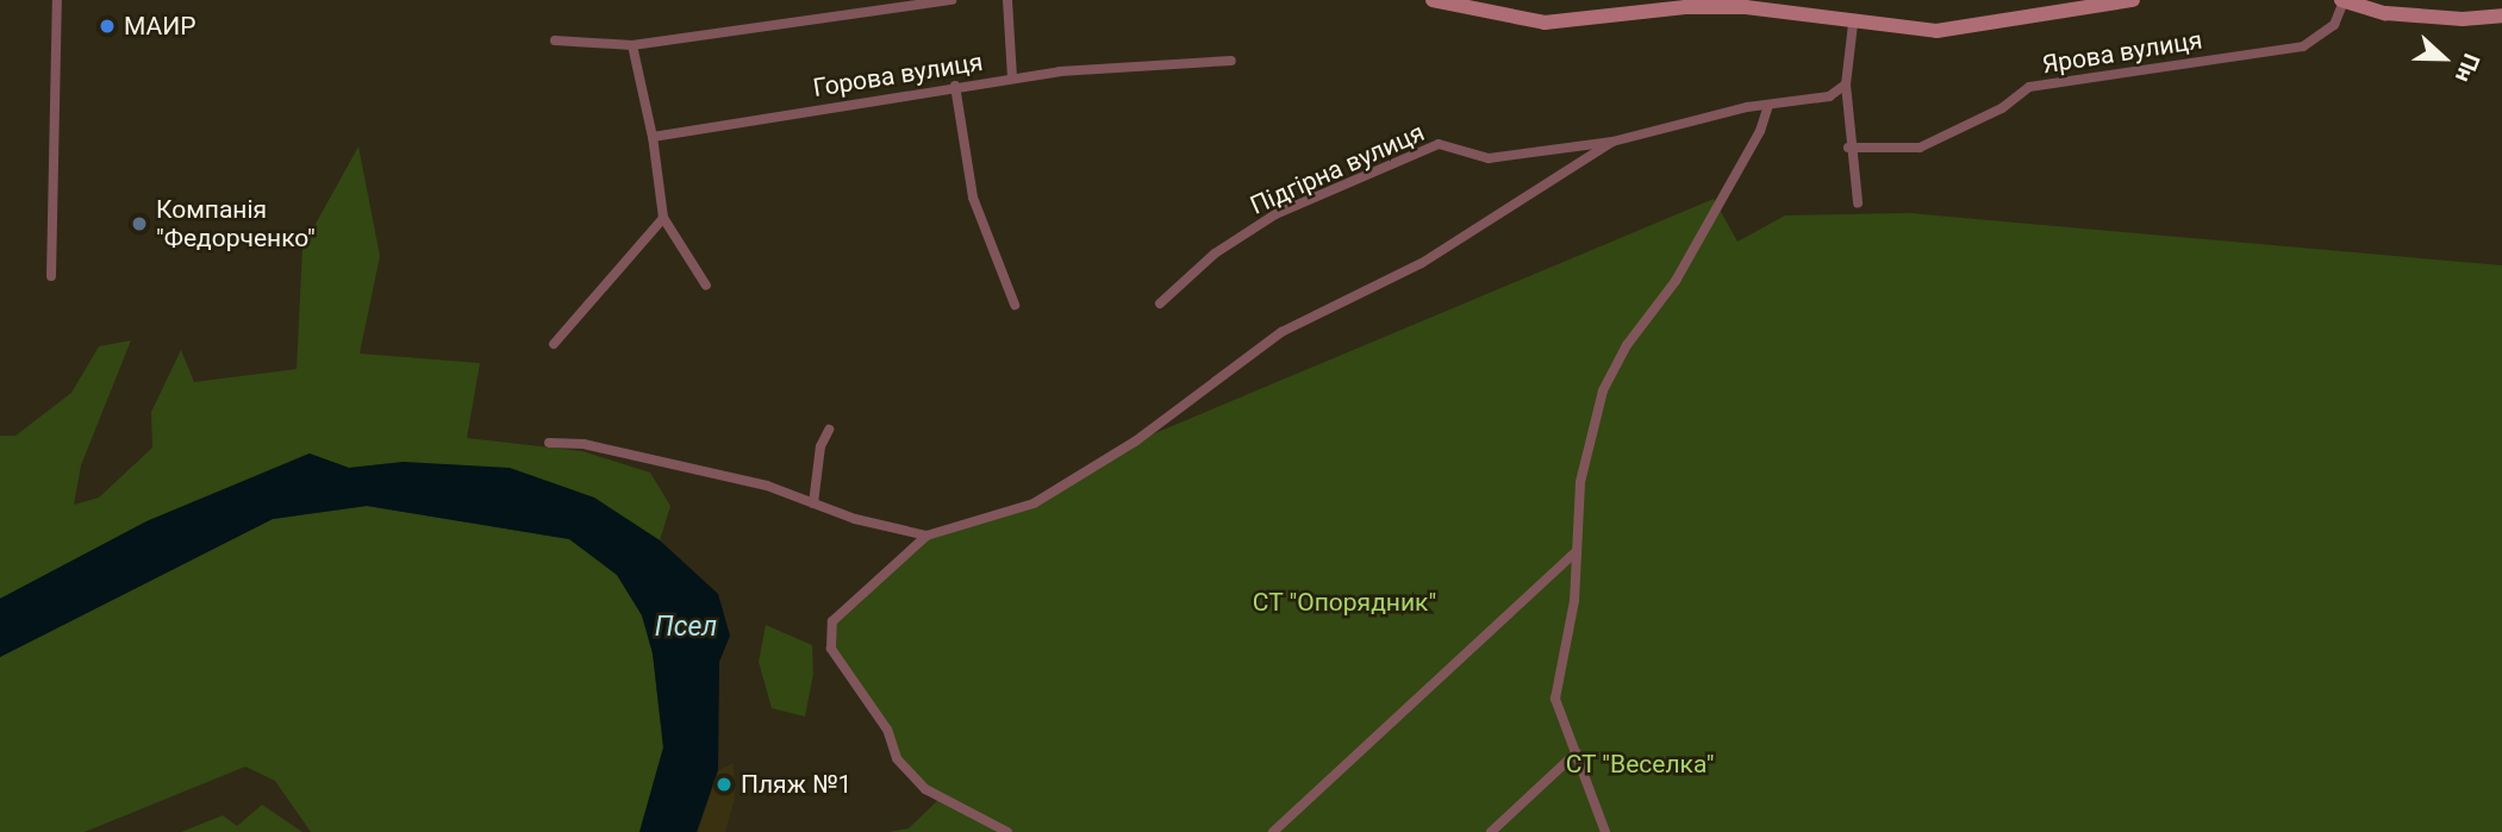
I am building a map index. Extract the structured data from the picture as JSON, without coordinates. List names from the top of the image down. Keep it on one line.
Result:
{"streets":{"street":["Ярова вулиця","Горова вулиця","Підгірна вулиця"]},"water":["Псел"],"parks":["СТ \"Опорядник\"","СТ \"Веселка\""],"places":["МАИР","Компанія \"Федорченко\"","Пляж №1"],"north":"right"}
